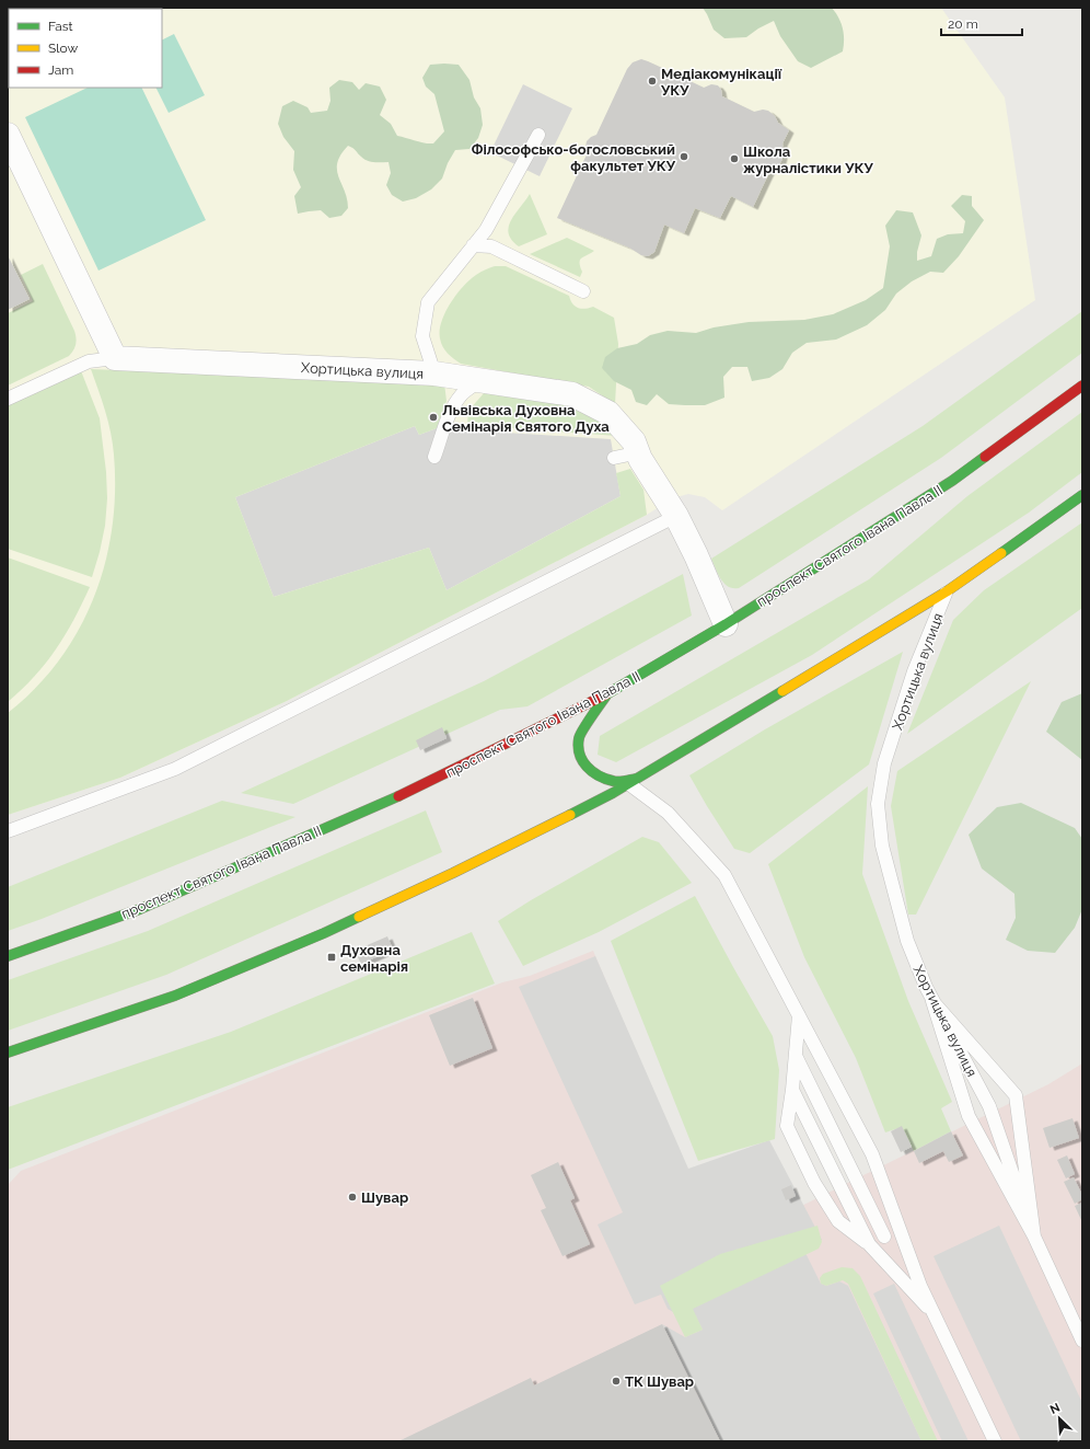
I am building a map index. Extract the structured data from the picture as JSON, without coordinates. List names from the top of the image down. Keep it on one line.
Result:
{"streets":{"main road":["проспект Святого Івана Павла II"],"street":["Хортицька вулиця"]},"crossings":[["Хортицька вулиця","проспект Святого Івана Павла II"]],"places":{"other":["Медіакомунікації УКУ","Філософсько-богословський факультет УКУ","Школа журналістики УКУ","Львівська Духовна Семінарія Святого Духа","Шувар","ТК Шувар"],"transit":["Духовна семінарія"]},"legend":["Fast","Slow","Jam"],"scale_bar":"20 m","north":"top left"}
